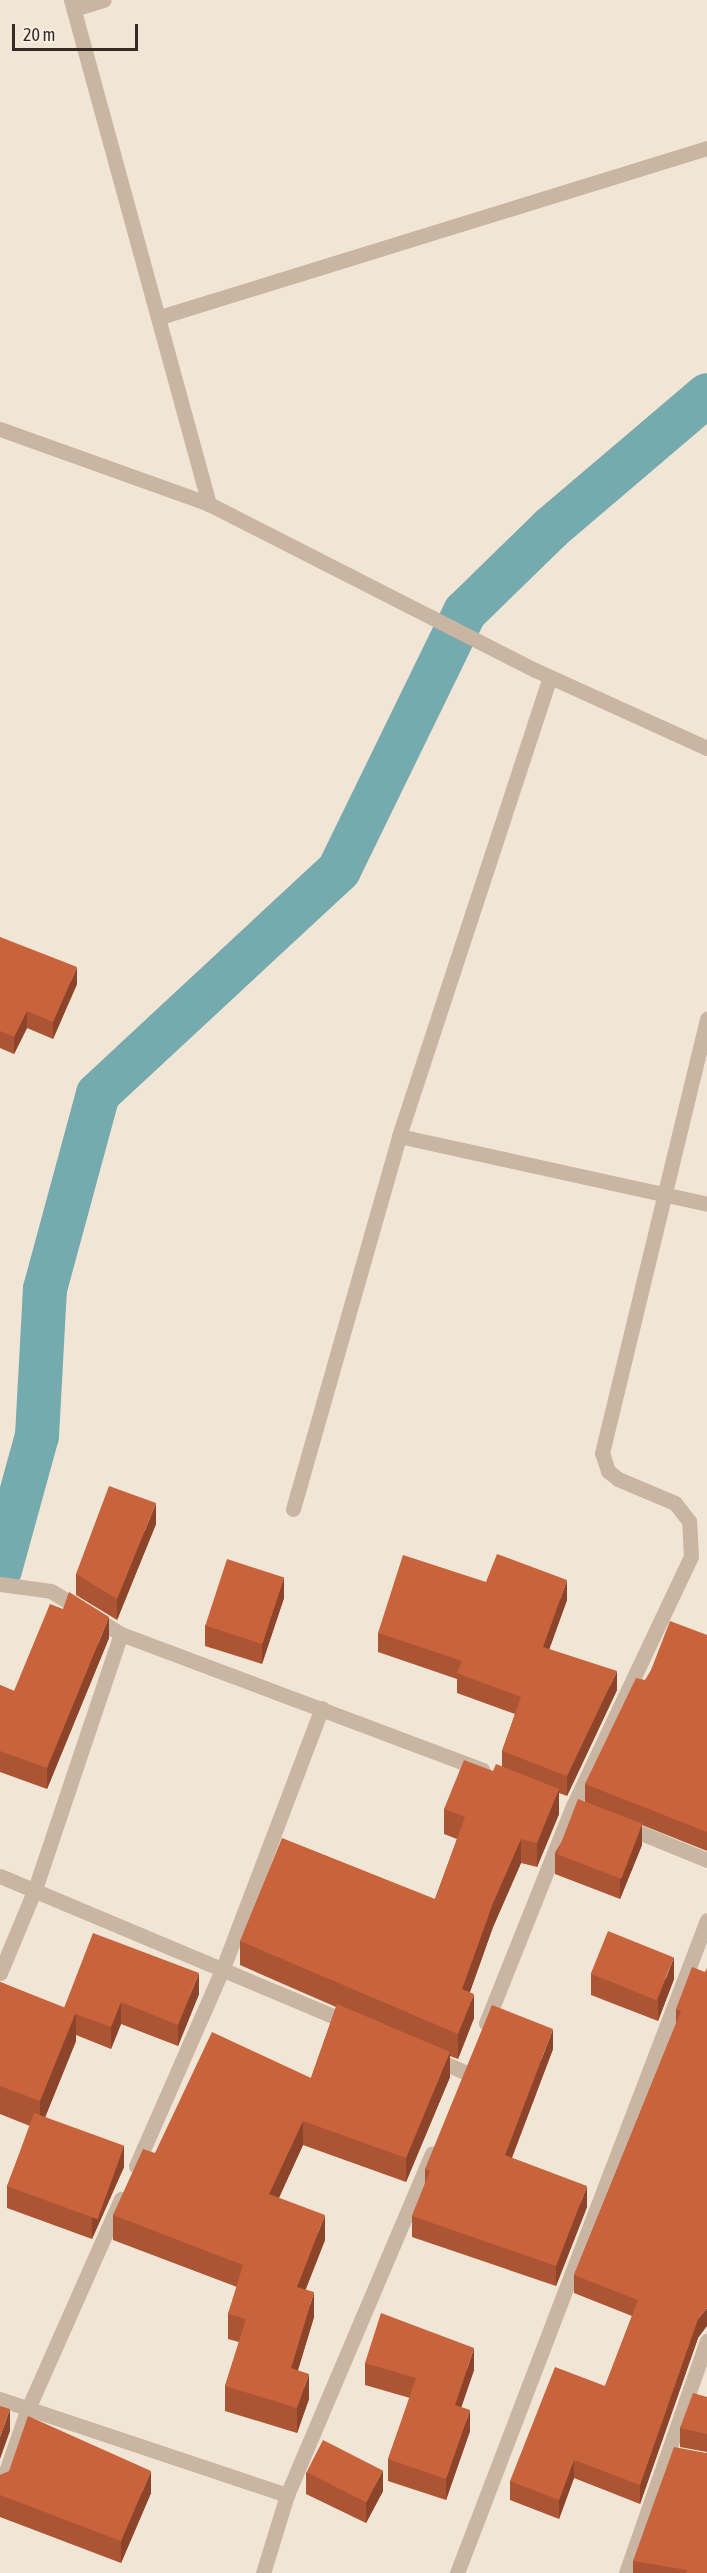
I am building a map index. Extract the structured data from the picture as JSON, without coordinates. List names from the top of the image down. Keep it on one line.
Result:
{"scale_bar":"20 m"}
